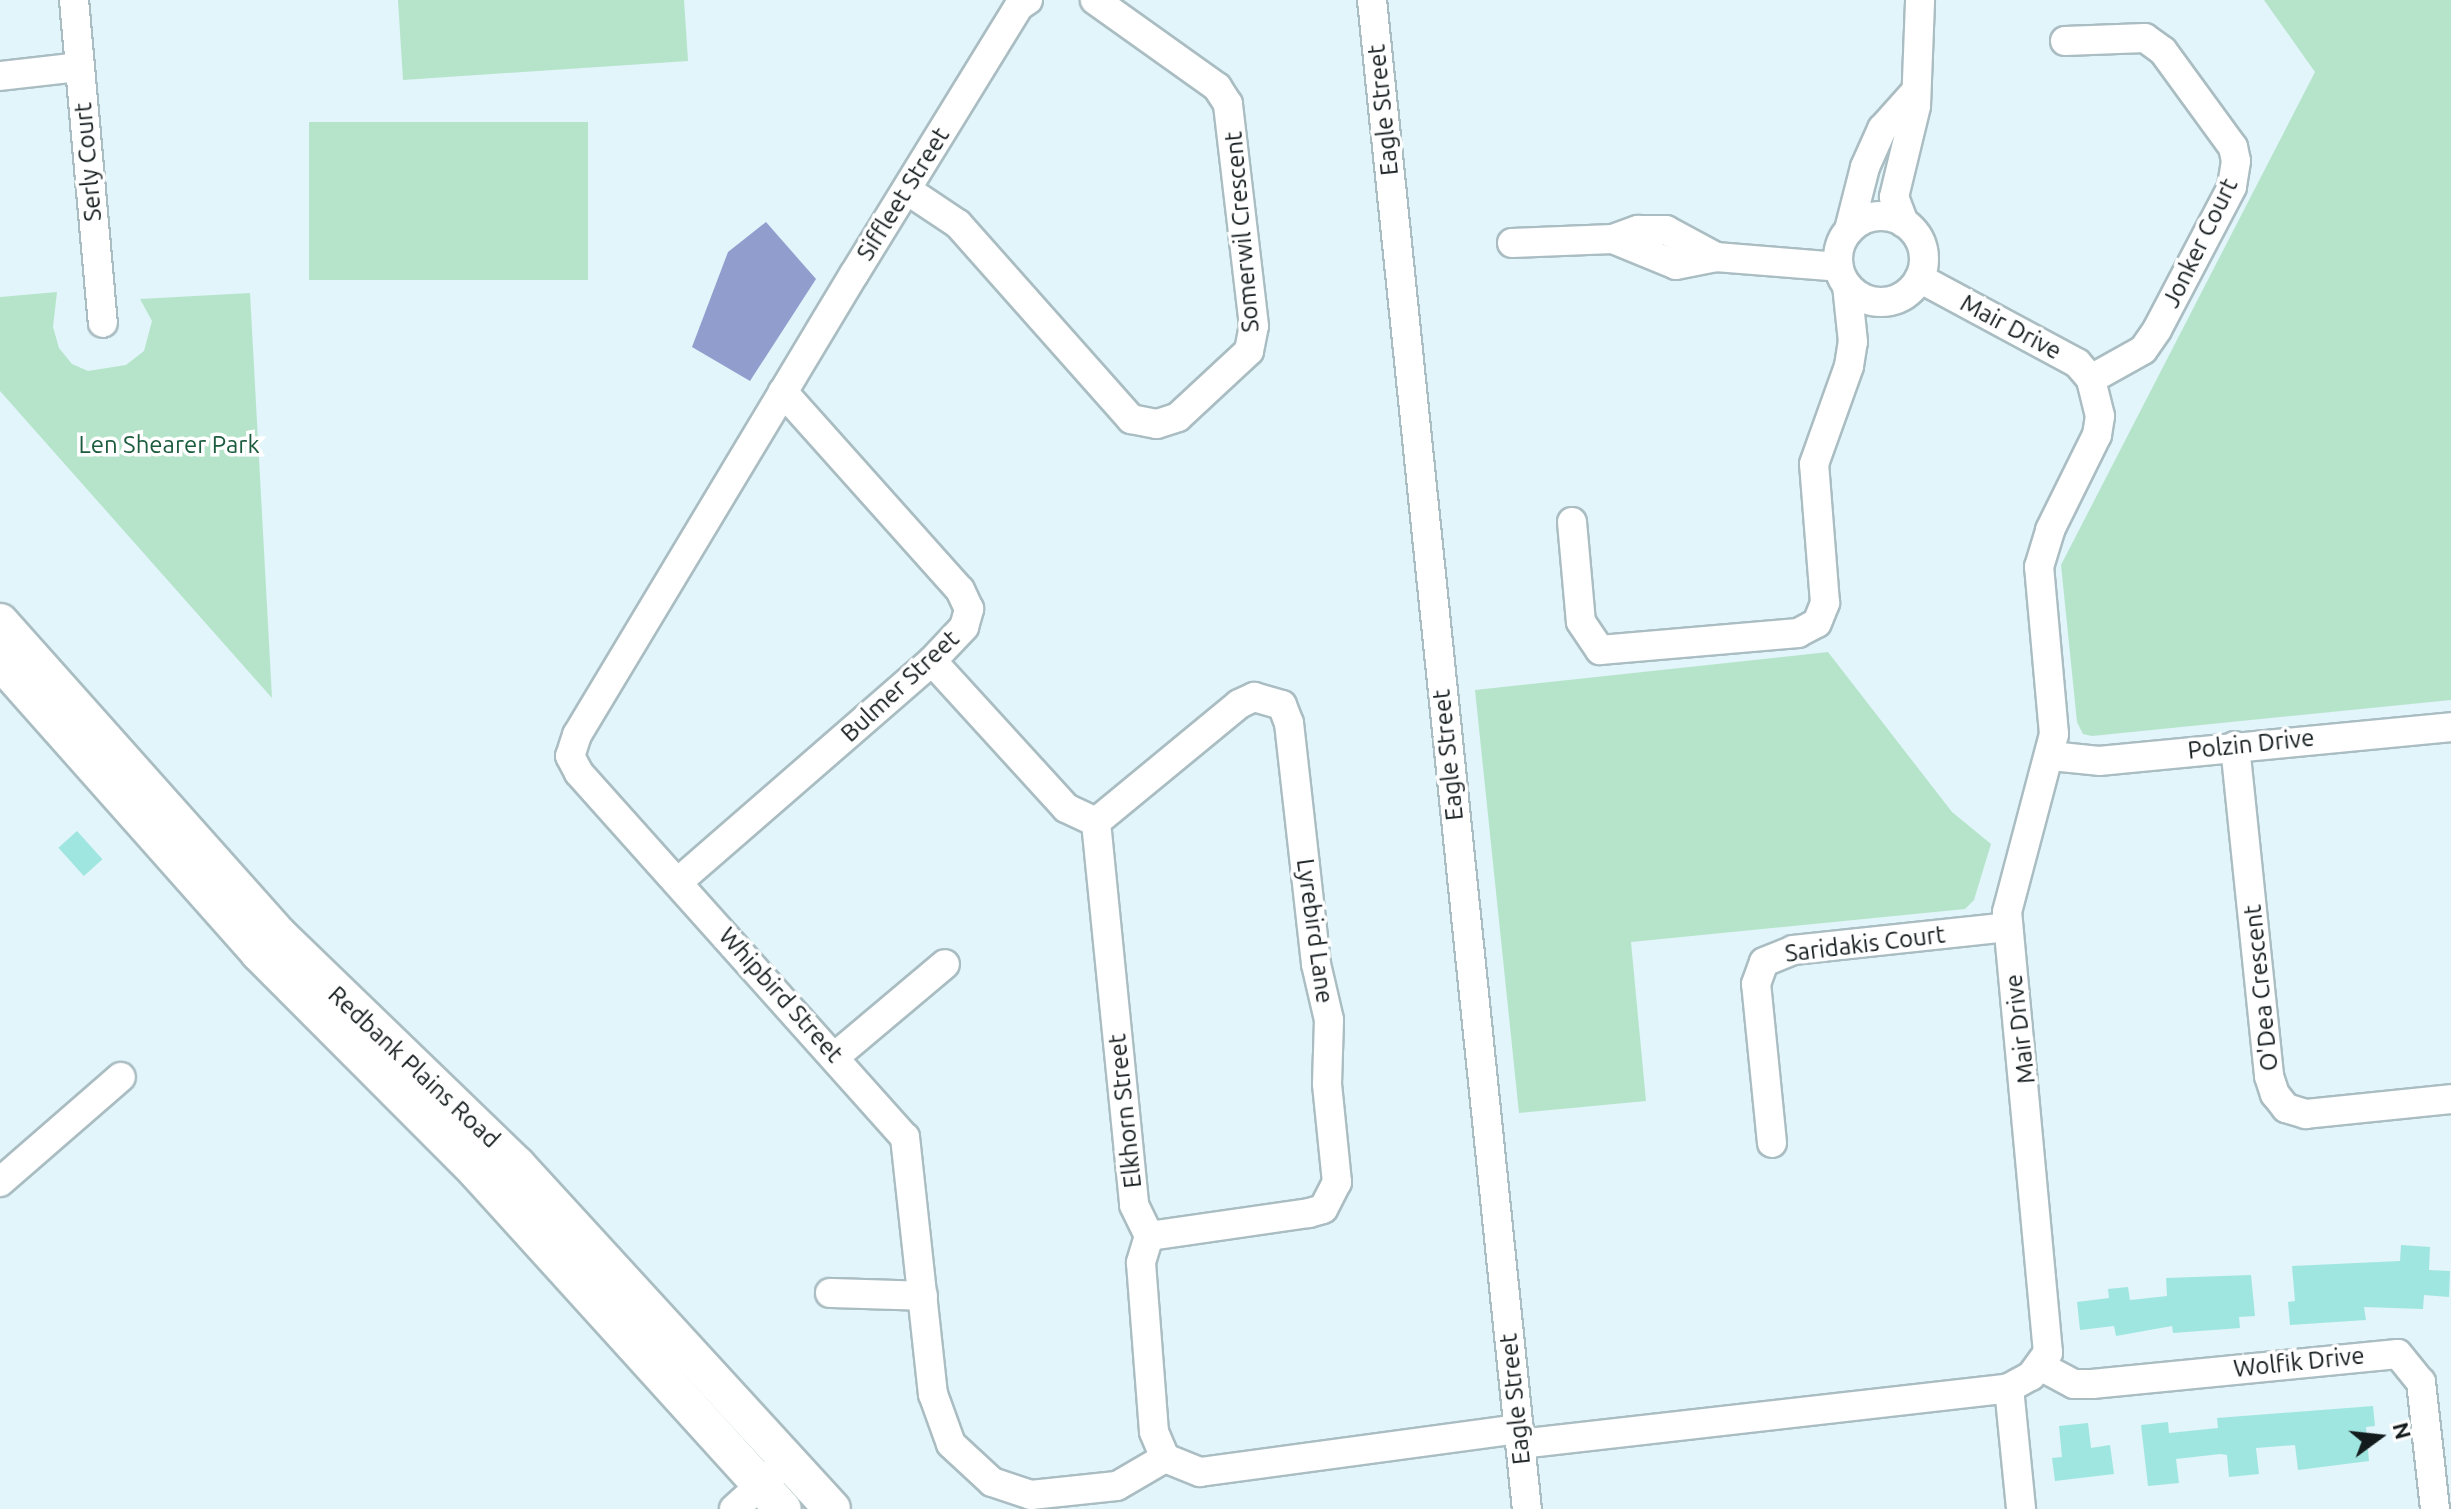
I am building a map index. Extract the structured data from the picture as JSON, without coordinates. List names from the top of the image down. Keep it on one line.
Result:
{"streets":{"main road":["Redbank Plains Road"],"street":["Eagle Street","Serly Court","Siffleet Street","Somerwil Crescent","Jonker Court","Mair Drive","Bulmer Street","Polzin Drive","Lyrebird Lane","Saridakis Court","O'Dea Crescent","Whipbird Street","Elkhorn Street","Wolfik Drive"]},"crossings":[["Siffleet Street","Somerwil Crescent"],["Siffleet Street","Bulmer Street"],["Siffleet Street","Whipbird Street"],["Jonker Court","Mair Drive"],["Mair Drive","Polzin Drive"],["Mair Drive","Saridakis Court"],["Mair Drive","Wolfik Drive"],["Bulmer Street","Whipbird Street"],["Polzin Drive","O'Dea Crescent"],["Lyrebird Lane","Elkhorn Street"]],"parks":["Len Shearer Park"],"north":"right"}
